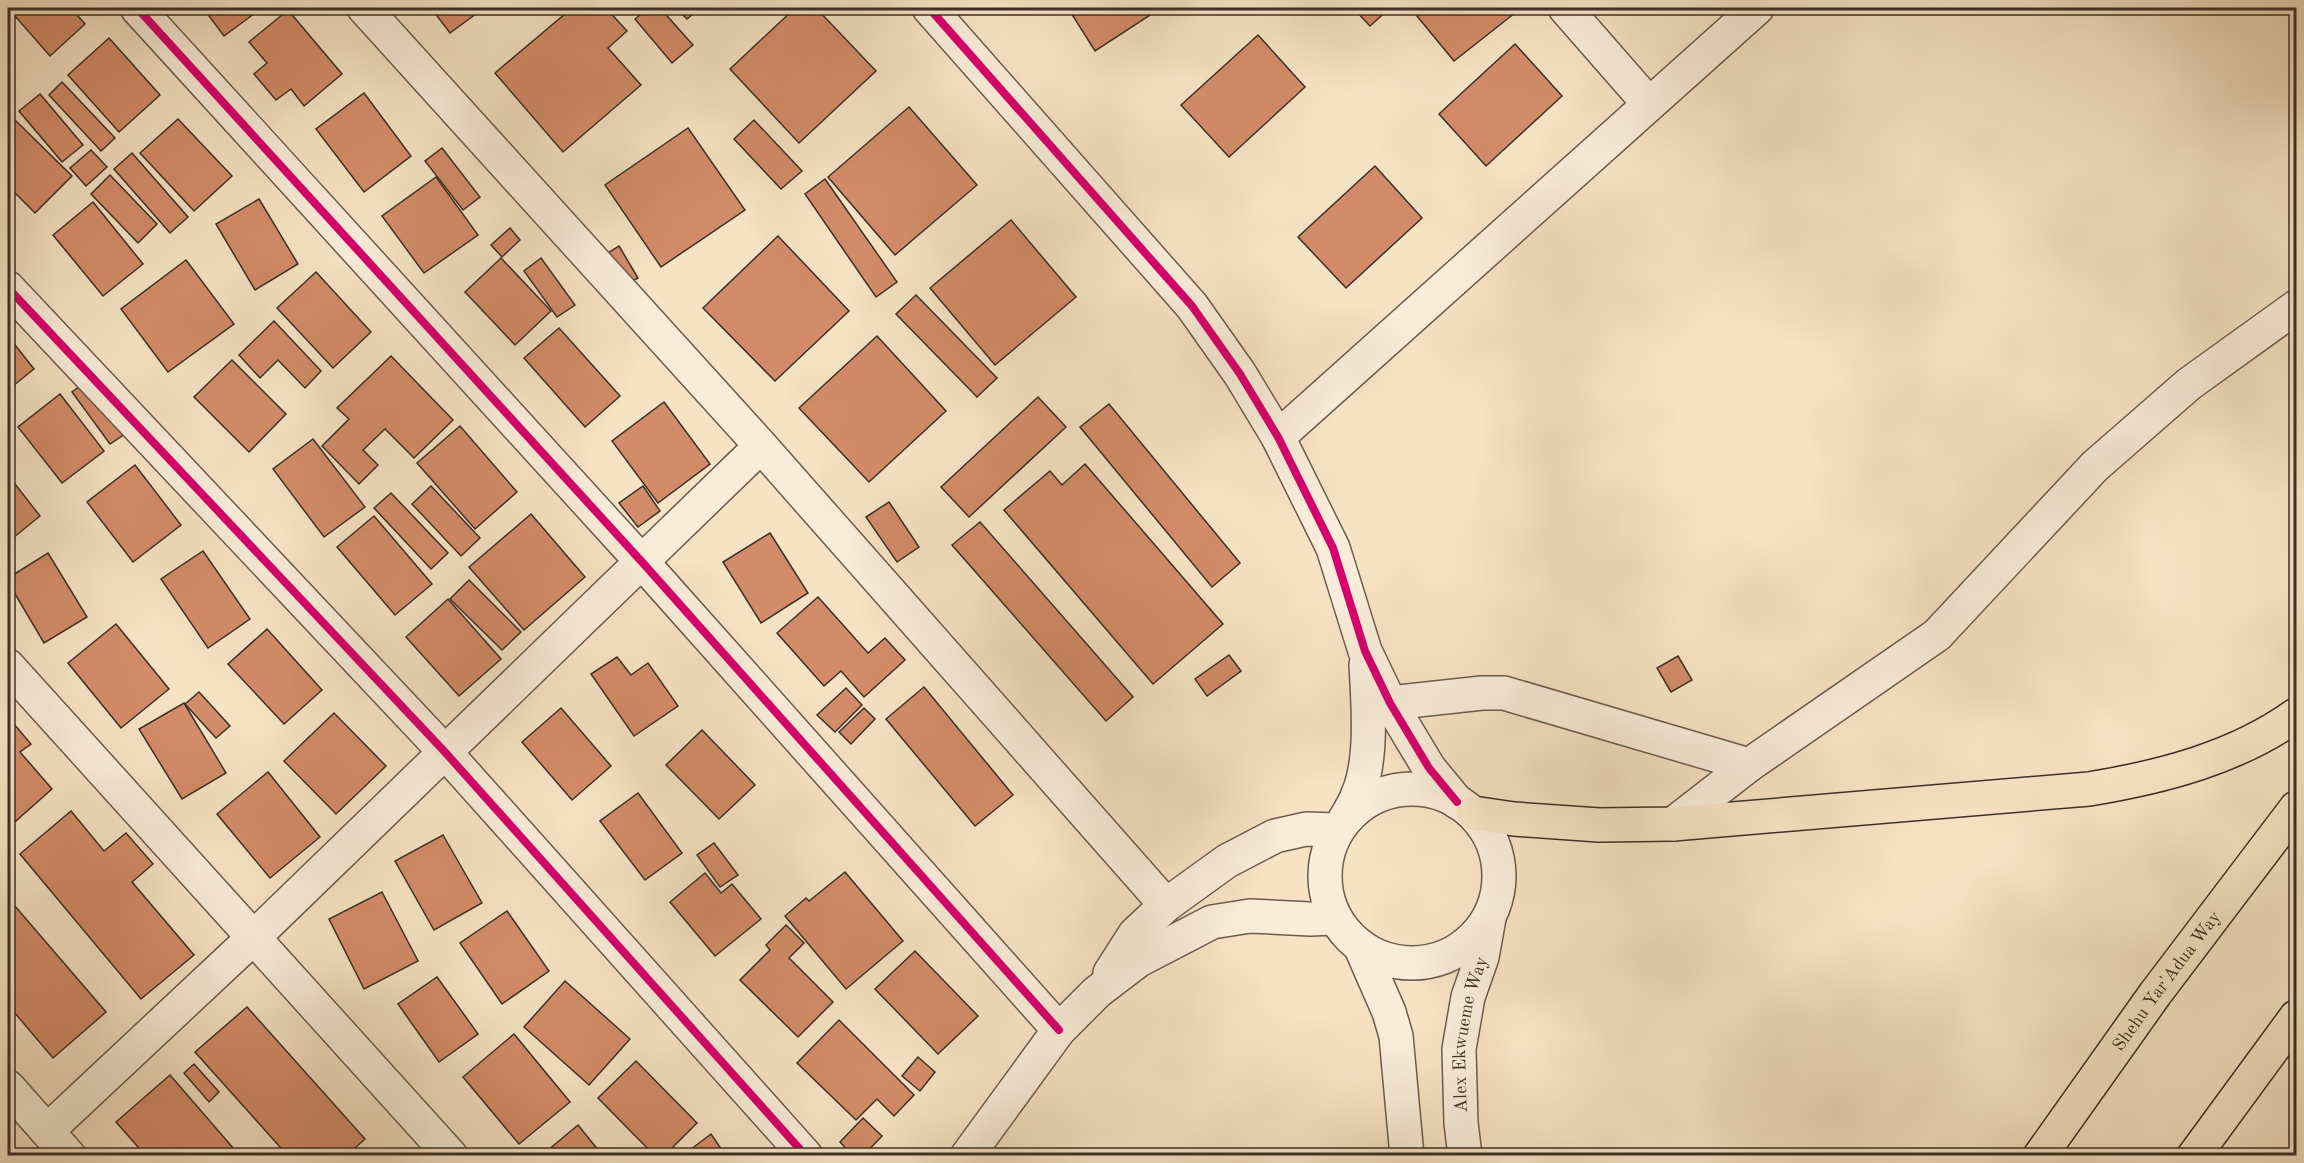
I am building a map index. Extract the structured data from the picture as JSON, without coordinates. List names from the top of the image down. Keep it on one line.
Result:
{"streets":{"highway":["Shehu Yar'Adua Way"],"street":["Alex Ekwueme Way"]}}
